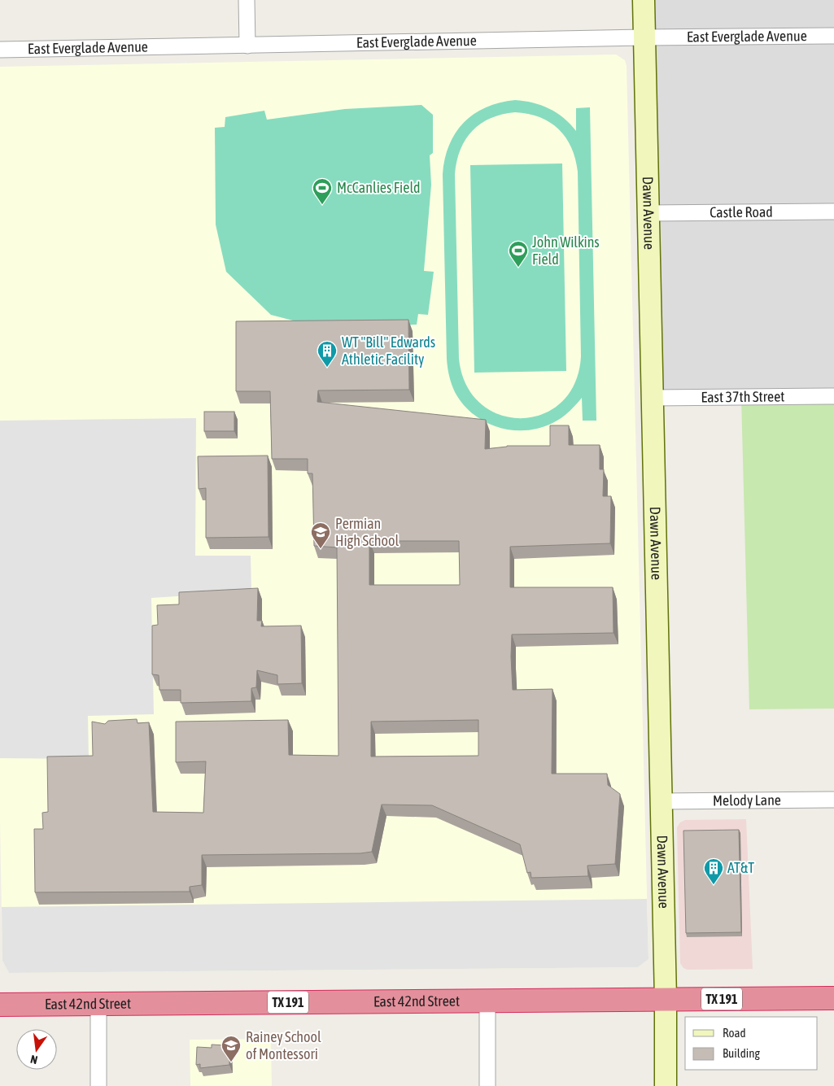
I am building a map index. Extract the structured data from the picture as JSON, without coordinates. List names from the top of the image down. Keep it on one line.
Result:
{"streets":{"highway":["TX 191","East 42nd Street"],"street":["East Everglade Avenue","Castle Road","Dawn Avenue","East 37th Street","Melody Lane"]},"crossings":[["East Everglade Avenue","Dawn Avenue"],["Castle Road","Dawn Avenue"],["Dawn Avenue","East 37th Street"],["Dawn Avenue","Melody Lane"],["Dawn Avenue","East 42nd Street"]],"places":{"sports":["McCanlies Field","John Wilkins Field"],"building":["WT \"Bill\" Edwards Athletic Facility","AT&T"],"school or university":["Permian High School","Rainey School of Montessori"]},"legend":["Road","Building"],"north":"bottom"}
